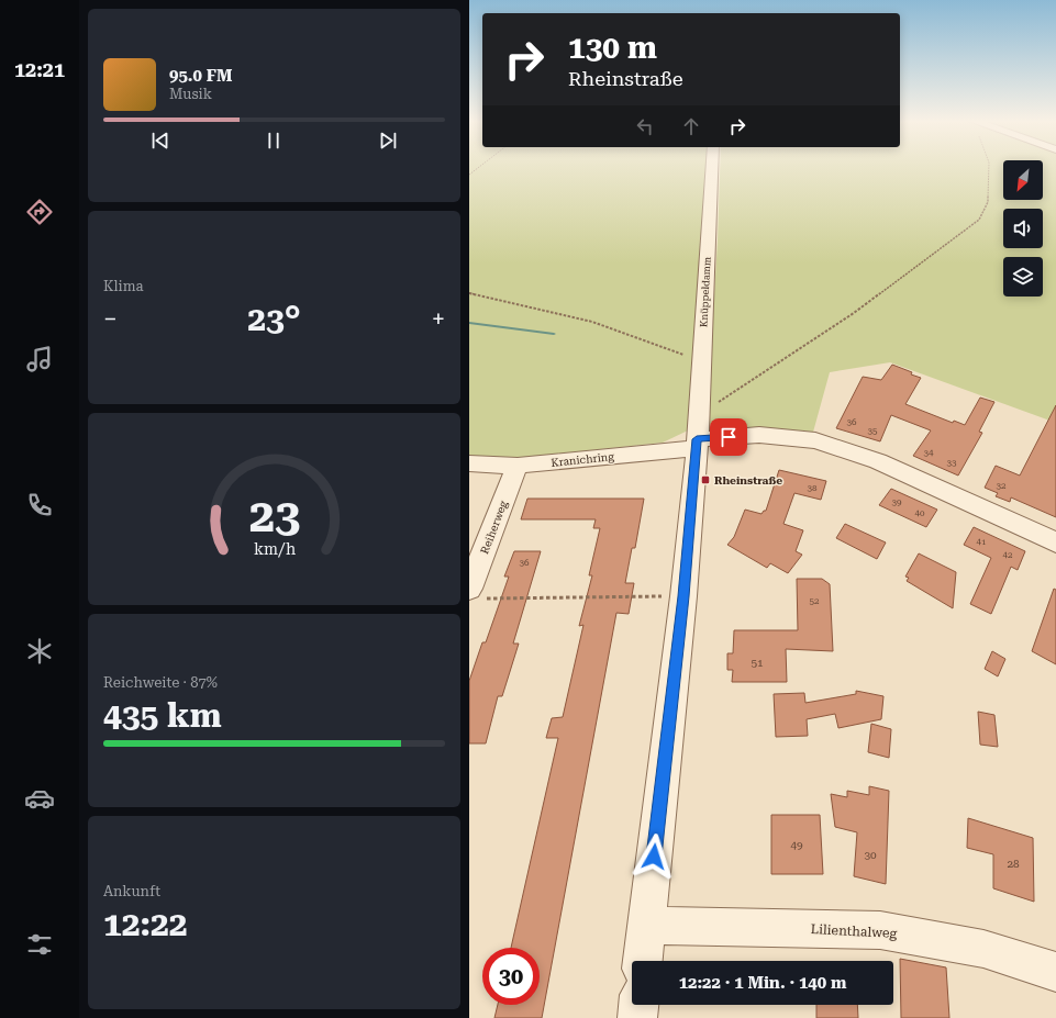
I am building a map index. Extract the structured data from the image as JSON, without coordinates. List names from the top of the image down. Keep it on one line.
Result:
{"streets":{"street":["Knüppeldamm","Kranichring","Reiherweg","Lilienthalweg"]},"crossings":[["Knüppeldamm","Kranichring"],["Knüppeldamm","Lilienthalweg"],["Kranichring","Reiherweg"]],"places":{"transit":["Rheinstraße"]},"house_numbers":["36","35","34","33","32","38","39","40","41","42","36","52","51","49","30","28"],"north":"bottom left","page":{"tabs":"12:21","turn":["130 m","Rheinstraße"],"song":["95.0 FM","Musik"],"tile":["Klima",["Reichweite · 87%","435 km"],["Ankunft","12:22"]],"heat":["−","23°","+"],"limit":"30","trip":"12:22 · 1 Min. · 140 m","gauge":["23","km/h"]}}
